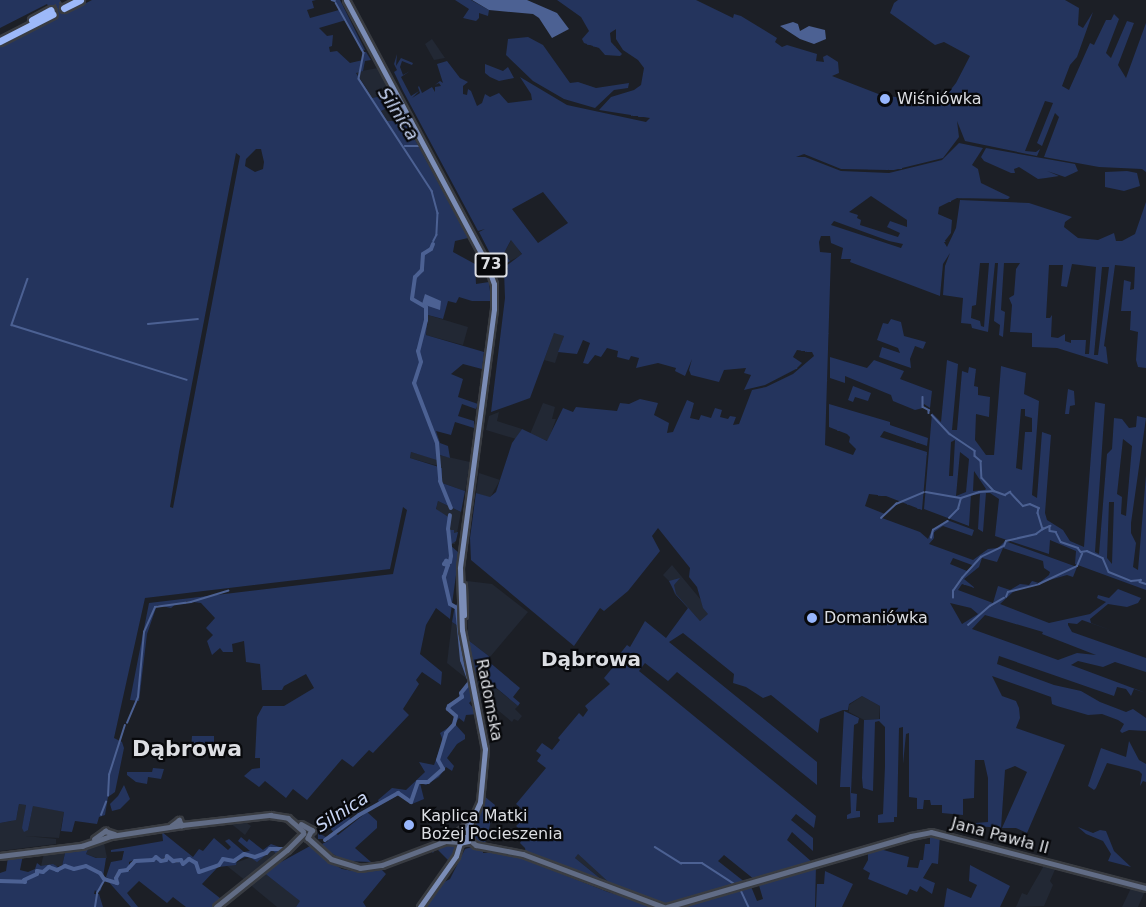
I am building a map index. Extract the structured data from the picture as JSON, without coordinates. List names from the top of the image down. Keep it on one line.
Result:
{"streets":{"main road":["73","Radomska","Jana Pawła II"]},"crossings":[["73","Radomska"]],"districts":["Dąbrowa","Dąbrowa"],"water":["Silnica"],"places":["Wiśniówka","Domaniówka","Kaplica Matki Bożej Pocieszenia"]}
